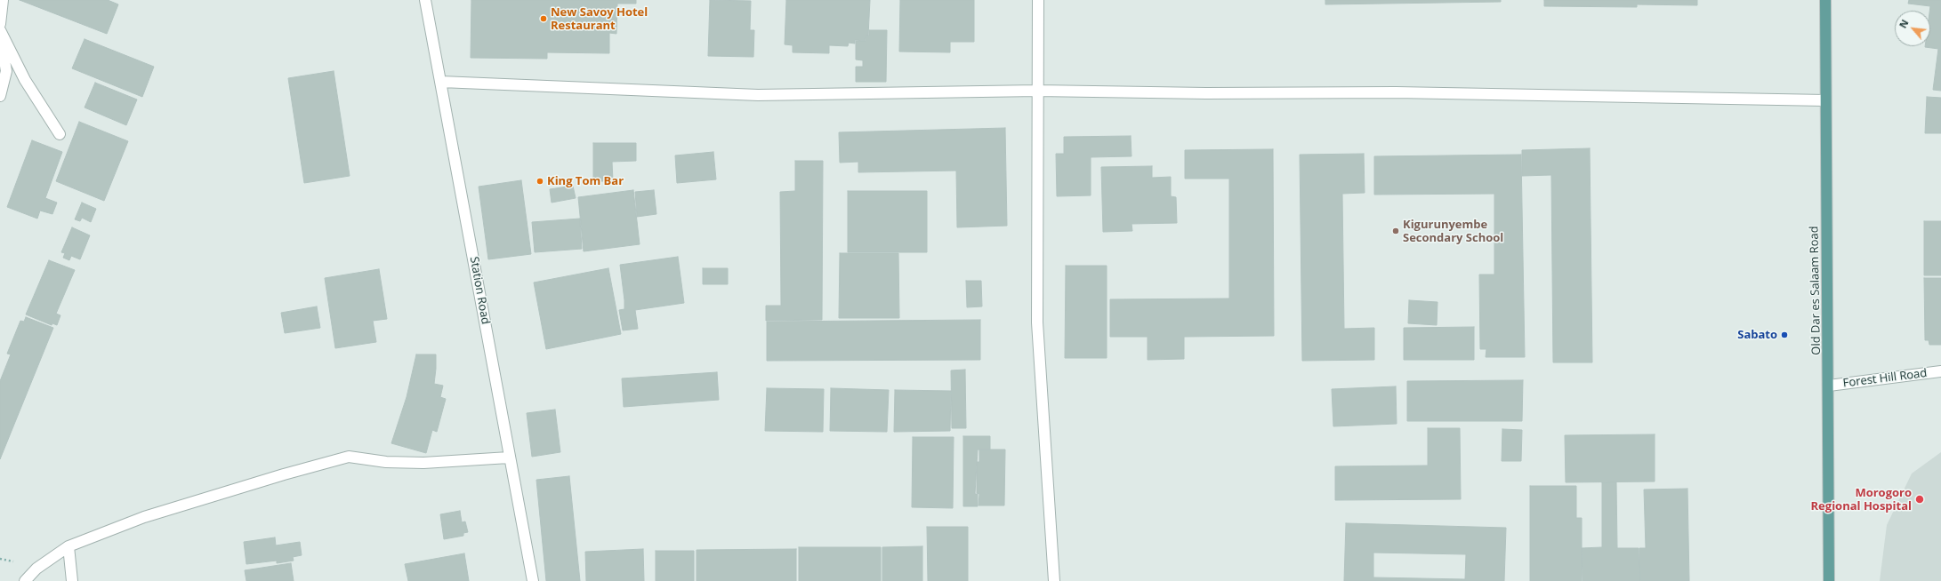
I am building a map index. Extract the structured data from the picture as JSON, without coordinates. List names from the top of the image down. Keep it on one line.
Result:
{"streets":{"main road":["Old Dar es Salaam Road"],"street":["Station Road","Forest Hill Road"]},"crossings":[["Old Dar es Salaam Road","Forest Hill Road"]],"places":["New Savoy Hotel Restaurant","King Tom Bar","Kigurunyembe Secondary School","Sabato","Morogoro Regional Hospital"],"north":"top left"}
